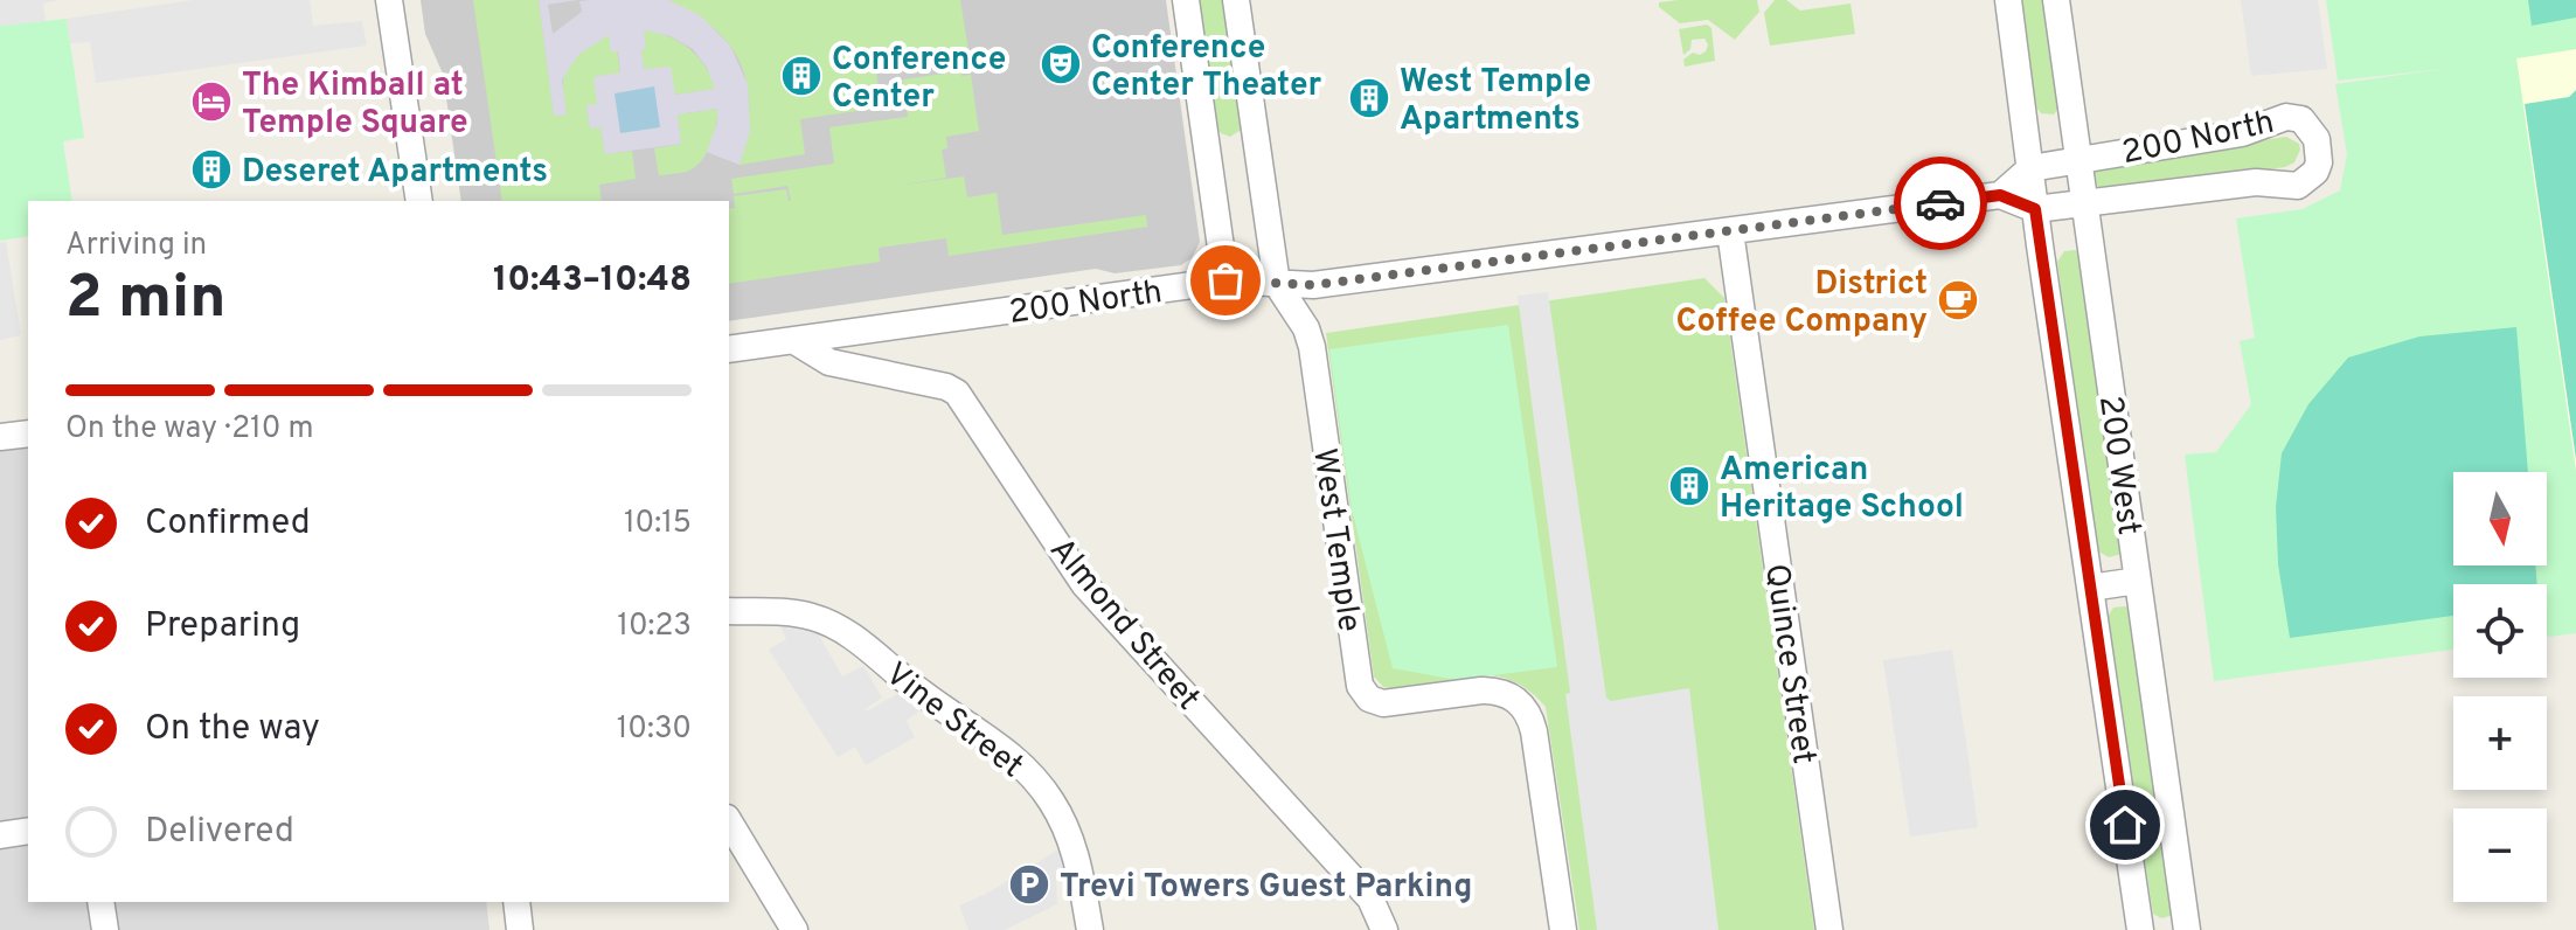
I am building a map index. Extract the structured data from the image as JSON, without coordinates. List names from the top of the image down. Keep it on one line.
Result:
{"streets":{"street":["200 North","200 West","West Temple","Almond Street","Quince Street","Vine Street"]},"crossings":[["200 North","200 West"],["200 North","West Temple"],["200 North","Almond Street"],["200 North","Quince Street"]],"places":{"theatre":["Conference Center Theater"],"building":["Conference Center","West Temple Apartments","Deseret Apartments","American Heritage School"],"hotel":["The Kimball at Temple Square"],"cafe":["District Coffee Company"],"parking":["Trevi Towers Guest Parking"]},"north":"bottom","page":{"heading":["2 min","Arriving in","10:43–10:48"],"bar":"On the way · 210 m","map_buttons":["+","−"],"list":[["Confirmed","10:15"],["Preparing","10:23"],["On the way","10:30"],"Delivered"]}}
